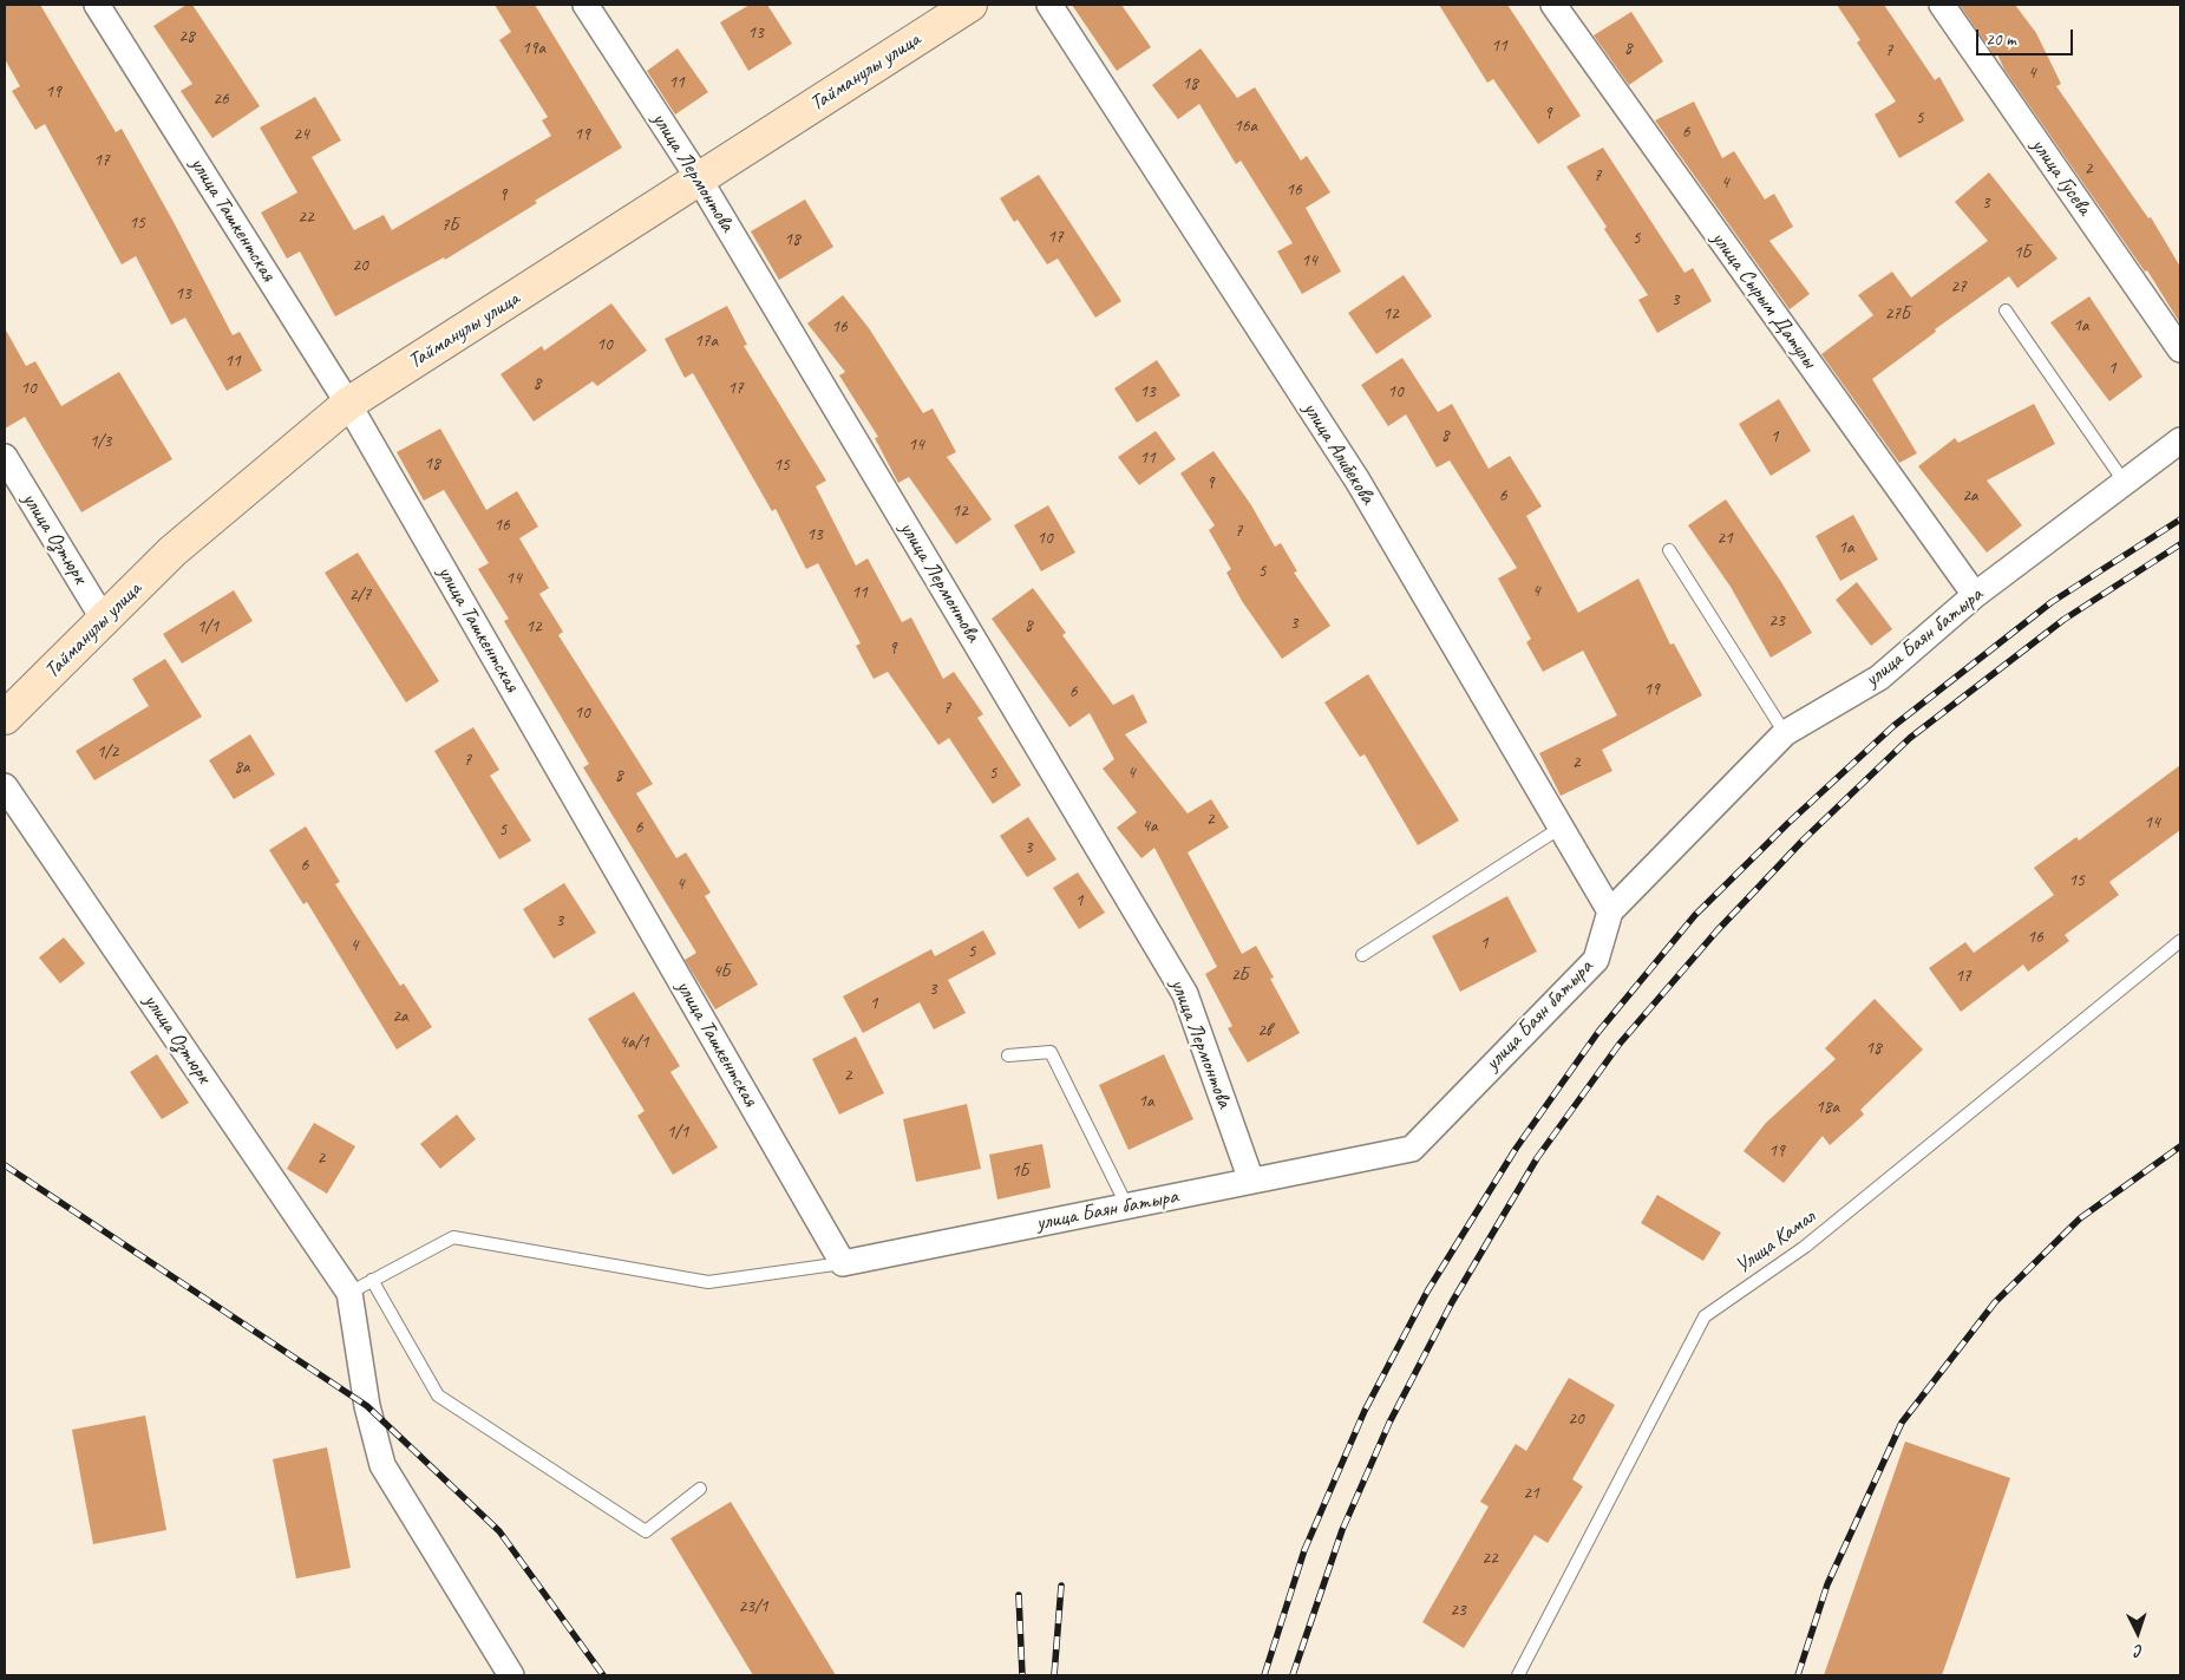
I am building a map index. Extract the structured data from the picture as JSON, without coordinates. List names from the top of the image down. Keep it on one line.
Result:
{"streets":{"street":["Тайманулы улица","улица Лермонтова","улица Гусева","улица Ташкентская","улица Сырым Датулы","улица Алибекова","улица Озтюрк","улица Баян батыра"],"lane":["Улица Камал"]},"crossings":[["Тайманулы улица","улица Лермонтова"],["Тайманулы улица","улица Ташкентская"],["Тайманулы улица","улица Озтюрк"],["улица Лермонтова","улица Баян батыра"],["улица Ташкентская","улица Баян батыра"],["улица Сырым Датулы","улица Баян батыра"],["улица Алибекова","улица Баян батыра"]],"house_numbers":["13","28","11","19а","8","7","4","11","18","19","26","9","5","16а","6","24","19","17","2","7","4","16","9","3","22","15","7Б","17","5","18","1Б","14","20","27","13","3","12","27Б","1а","16","17а","10","11","1","8","10","17","13","10","8","1","1/3","14","11","18","15","9","6","2а","12","16","7","13","10","21","1а","5","14","4","11","2/7","23","3","8","1/1","12","9","19","6","7","10","1/2","7","2","8а","5","4","8","2","14","4а","6","5","3","6","15","4","1","3","16","1","4","5","4Б","2Б","17","3","1","2а","2в","4а/1","18","2","1а","18а","1/1","19","2","1Б","20","21","22","23/1","23"],"scale_bar":"20 m","north":"bottom"}
